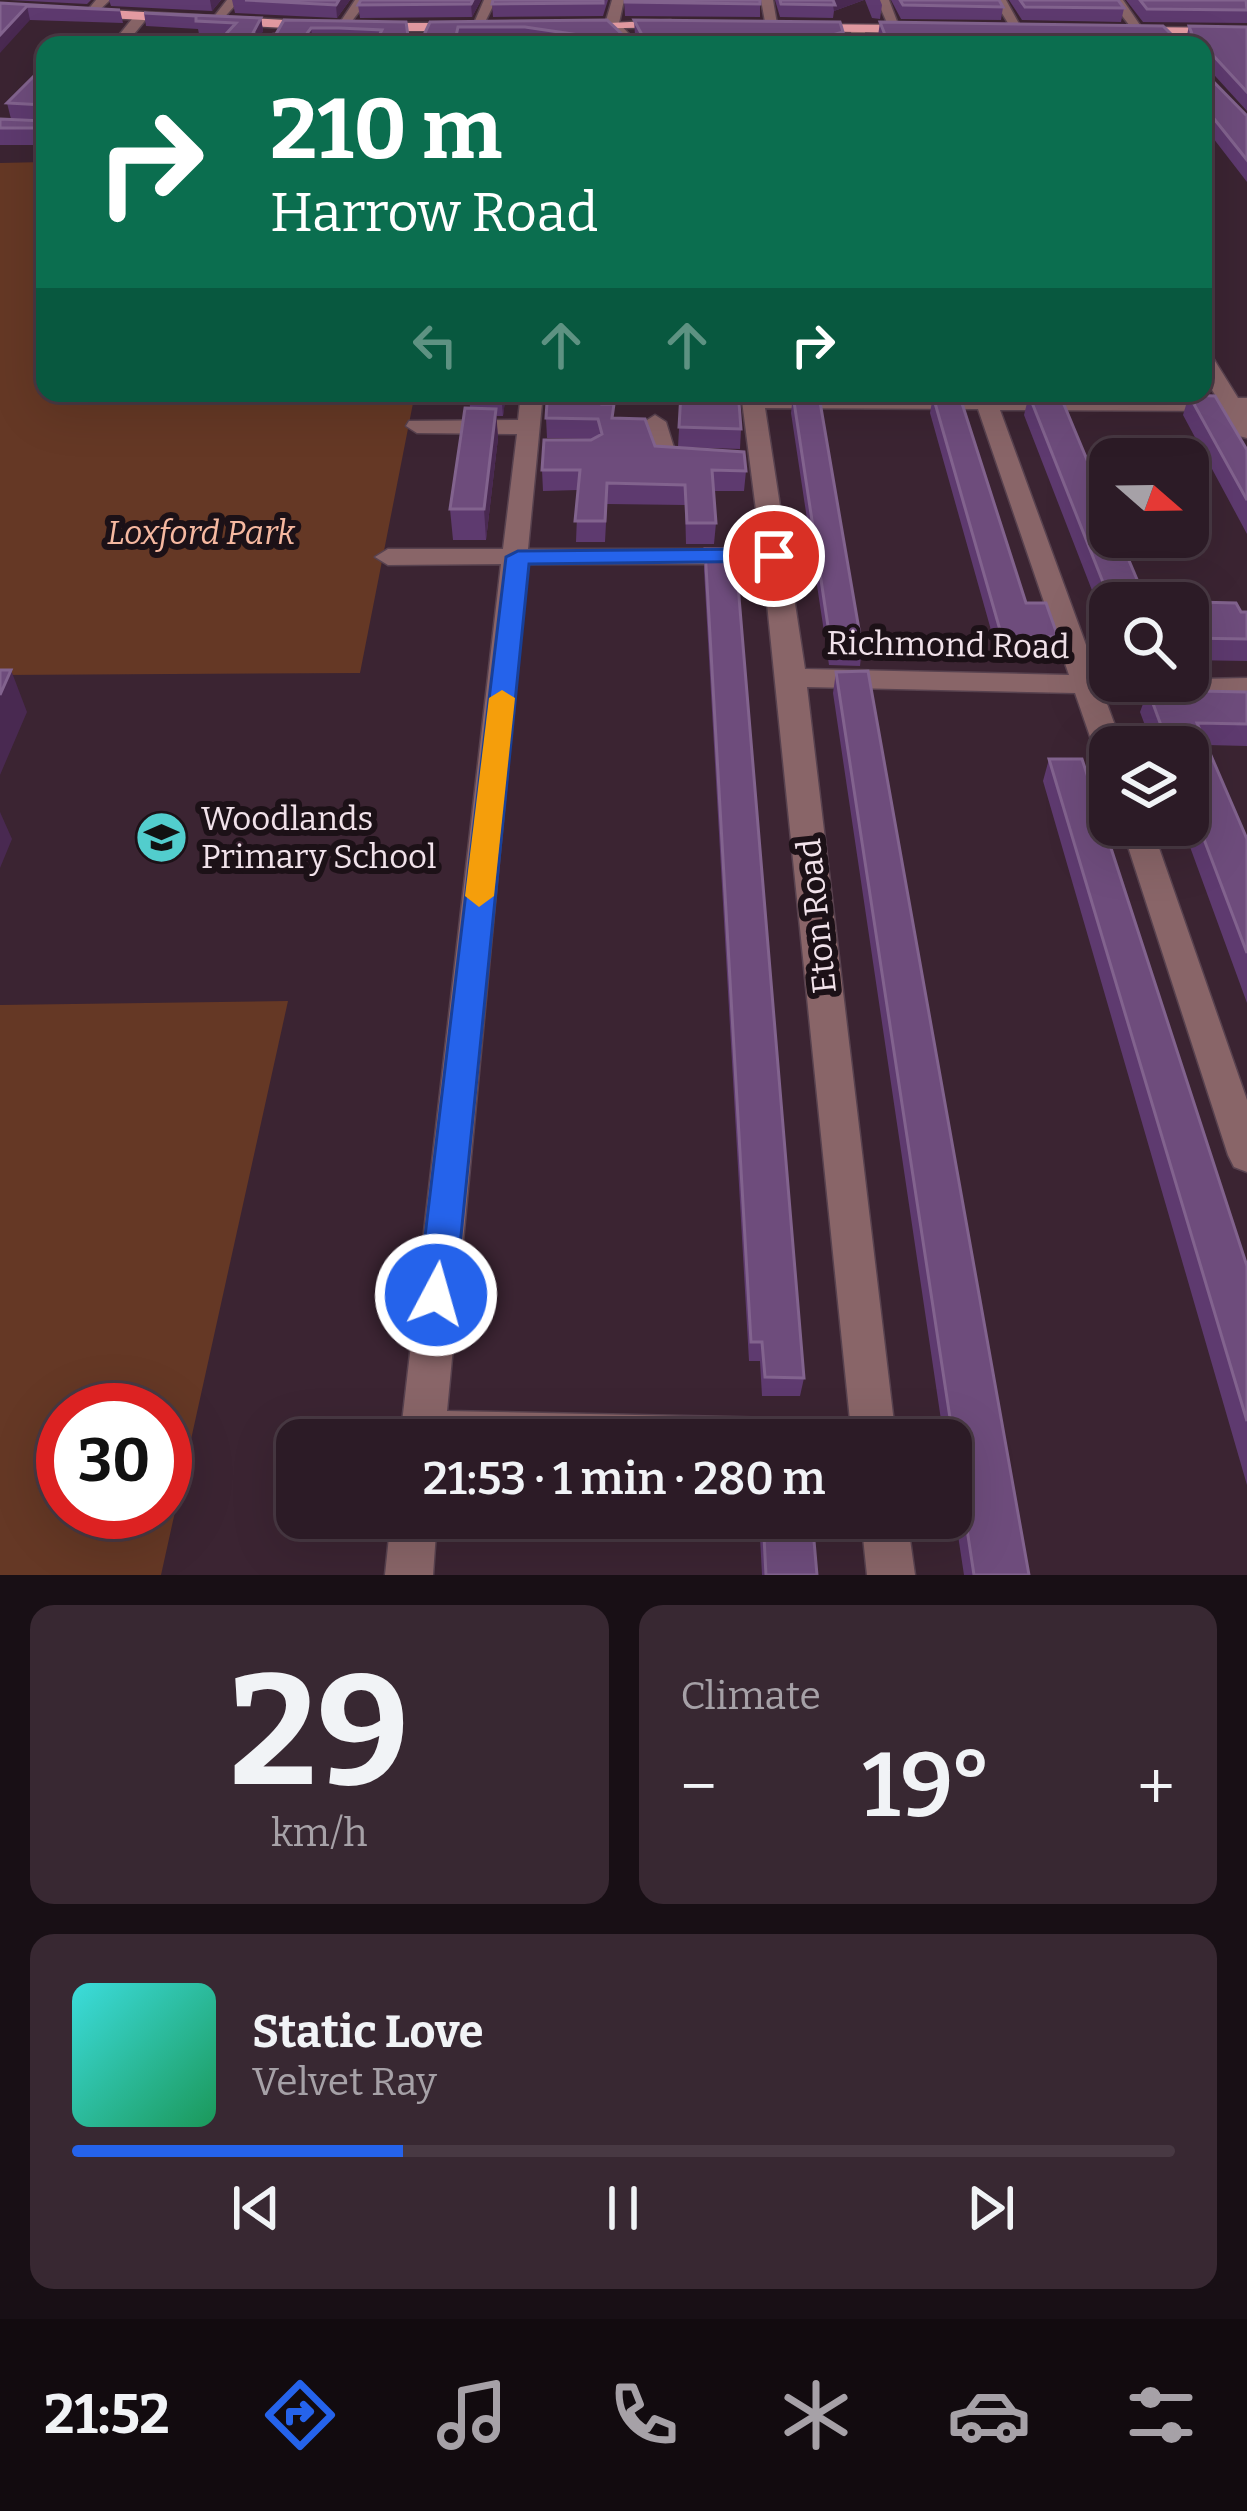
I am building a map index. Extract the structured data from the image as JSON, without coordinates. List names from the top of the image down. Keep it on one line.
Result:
{"streets":{"street":["Richmond Road","Eton Road"]},"crossings":[["Richmond Road","Eton Road"]],"parks":["Loxford Park"],"places":{"school or university":["Woodlands Primary School"]},"north":"right","page":{"turn":["210 m","Harrow Road"],"limit":"30","trip":"21:53 · 1 min · 280 m","tile":[["29","km/h"],"Climate"],"heat":["−","19°","+"],"song":["Static Love","Velvet Ray"],"tabs":"21:52"}}
